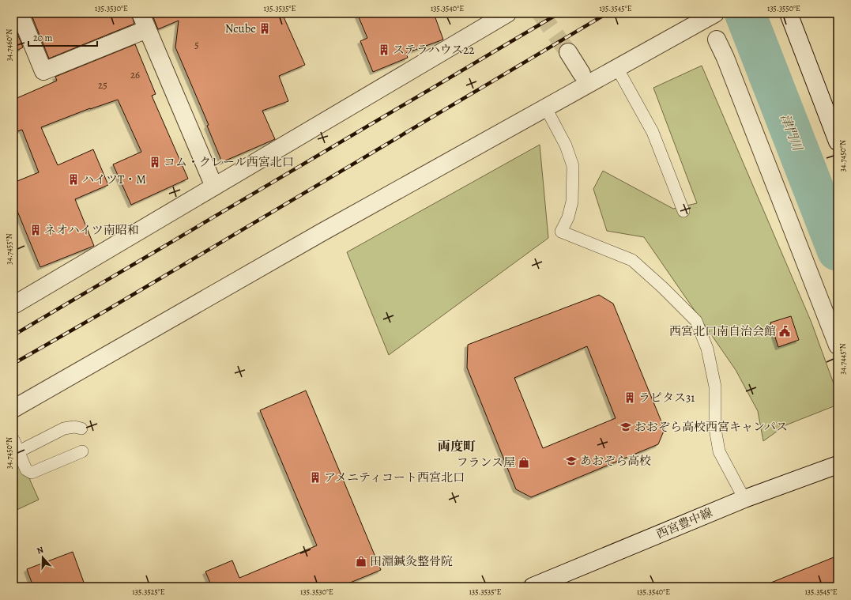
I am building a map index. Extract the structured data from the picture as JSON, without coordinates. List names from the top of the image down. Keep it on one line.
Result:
{"streets":{"street":["西宮豊中線"]},"districts":["両度町"],"water":["津門川"],"places":{"building":["Ncube","ステラハウス22","コム・クレール西宮北口","ハイツT・M","ネオハイツ南昭和","ラピタス31","アメニティコート西宮北口"],"public building":["西宮北口南自治会館"],"school or university":["おおぞら高校西宮キャンパス","あおぞら高校"],"shop":["フランス屋","田淵鍼灸整骨院"]},"house_numbers":["5","26","25"],"scale_bar":"20 m","north":"top","coordinates":["135.3530°E","135.3535°E","135.3540°E","135.3545°E","135.3550°E","34.7460°N","34.7450°N","34.7455°N","34.7445°N","135.3525°E"]}
